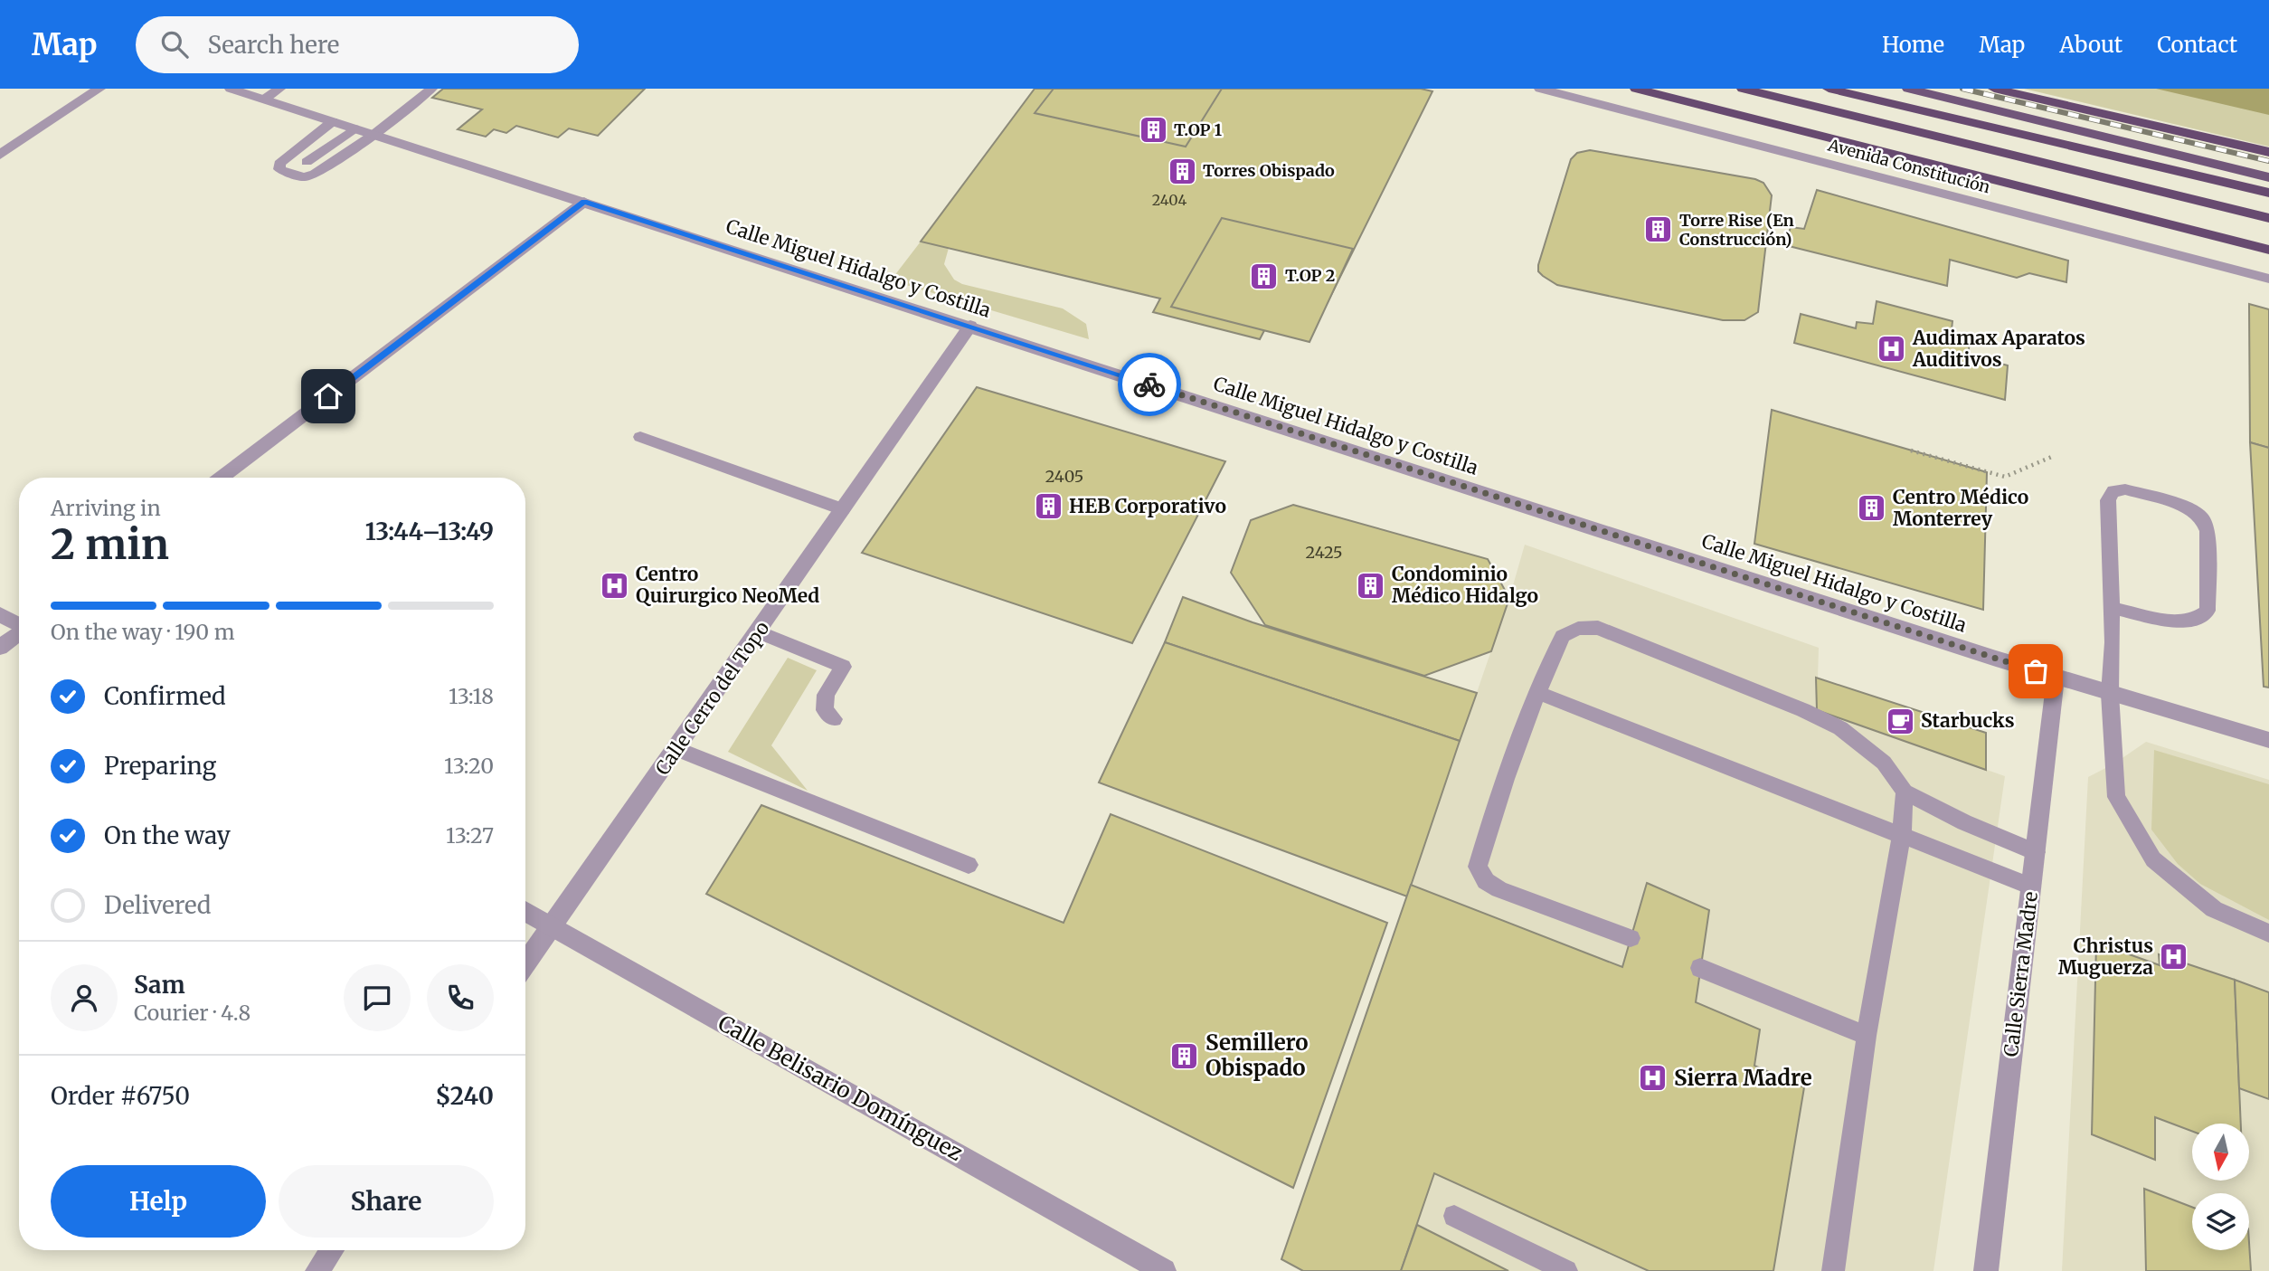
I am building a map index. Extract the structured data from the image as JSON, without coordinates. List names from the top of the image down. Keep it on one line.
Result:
{"streets":{"highway":["Avenida Constitución"],"street":["Calle Miguel Hidalgo y Costilla","Calle Cerro del Topo","Calle Sierra Madre","Calle Belisario Domínguez"]},"crossings":[["Calle Miguel Hidalgo y Costilla","Calle Cerro del Topo"],["Calle Miguel Hidalgo y Costilla","Calle Sierra Madre"],["Calle Cerro del Topo","Calle Belisario Domínguez"]],"places":{"building":["T.OP 1","Torres Obispado","Torre Rise (En Construcción)","T.OP 2","HEB Corporativo","Centro Médico Monterrey","Condominio Médico Hidalgo","Semillero Obispado"],"hospital":["Audimax Aparatos Auditivos","Centro Quirurgico NeoMed","Christus Muguerza","Sierra Madre"],"cafe":["Starbucks"]},"house_numbers":["2404","2405","2425"],"north":"bottom","page":{"header":"Map","search":"Search here","nav":["Home","Map","About","Contact"],"heading":["2 min","Arriving in","13:44–13:49"],"panel":["Sam","Courier · 4.8","Order #6750","$240"],"bar":"On the way · 190 m","list":[["Confirmed","13:18"],["Preparing","13:20"],["On the way","13:27"],"Delivered"],"buttons":["Help","Share"]}}
